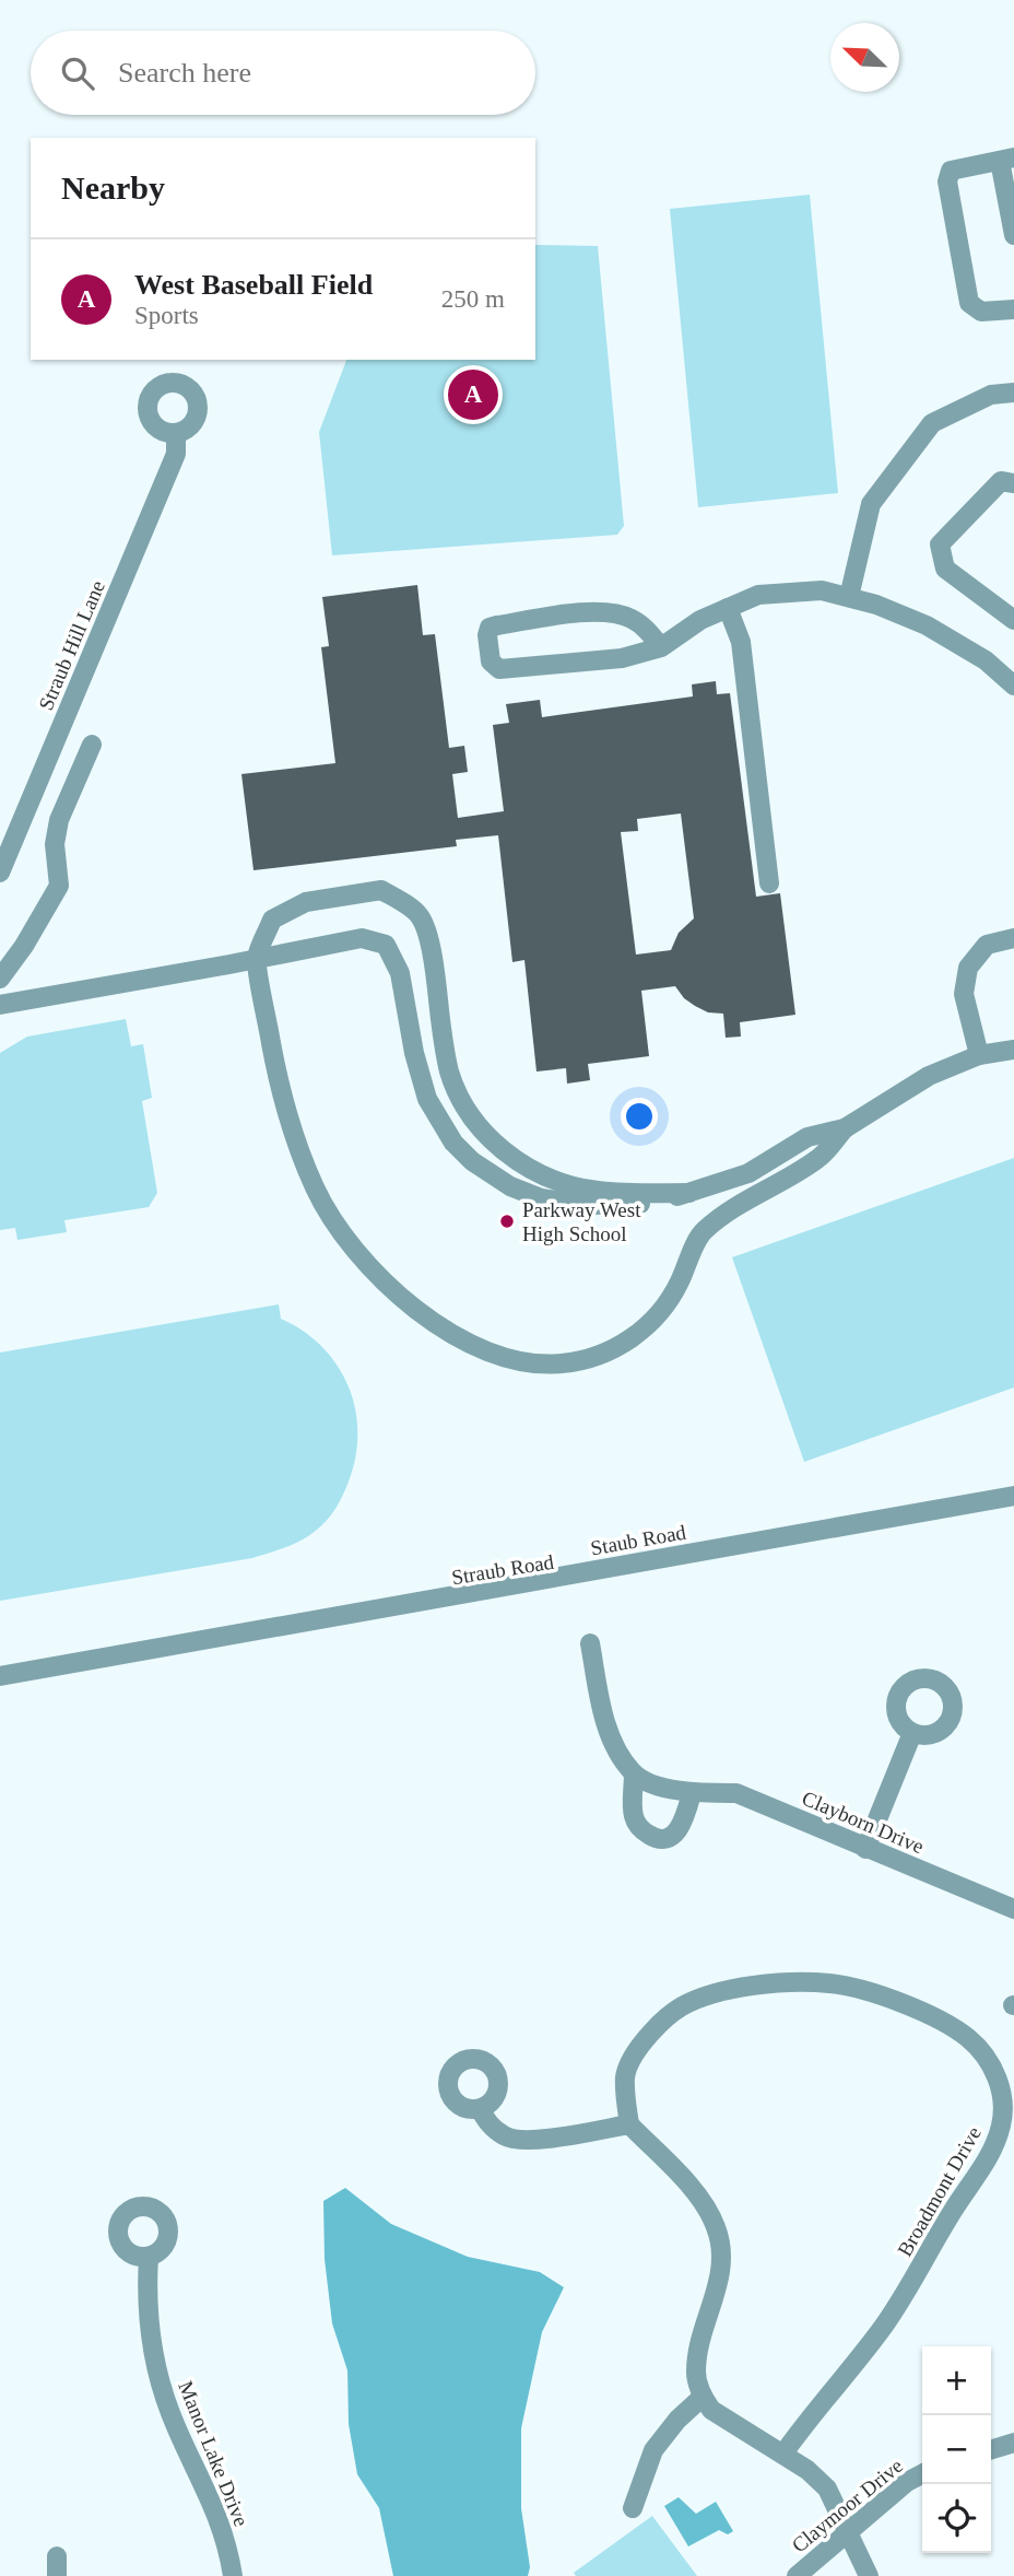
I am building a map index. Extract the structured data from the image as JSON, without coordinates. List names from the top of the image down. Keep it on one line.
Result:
{"streets":{"street":["Straub Hill Lane","Staub Road","Straub Road","Clayborn Drive","Broadmont Drive","Manor Lake Drive","Claymoor Drive"]},"crossings":[["Staub Road","Straub Road"]],"places":["Parkway West High School"],"north":"top left","page":{"search":"Search here","heading":"Nearby","list":[{"mark":"A","name":"West Baseball Field","note":"Sports","value":"250 m"}],"pins":"A","map_buttons":["+","−"]}}
